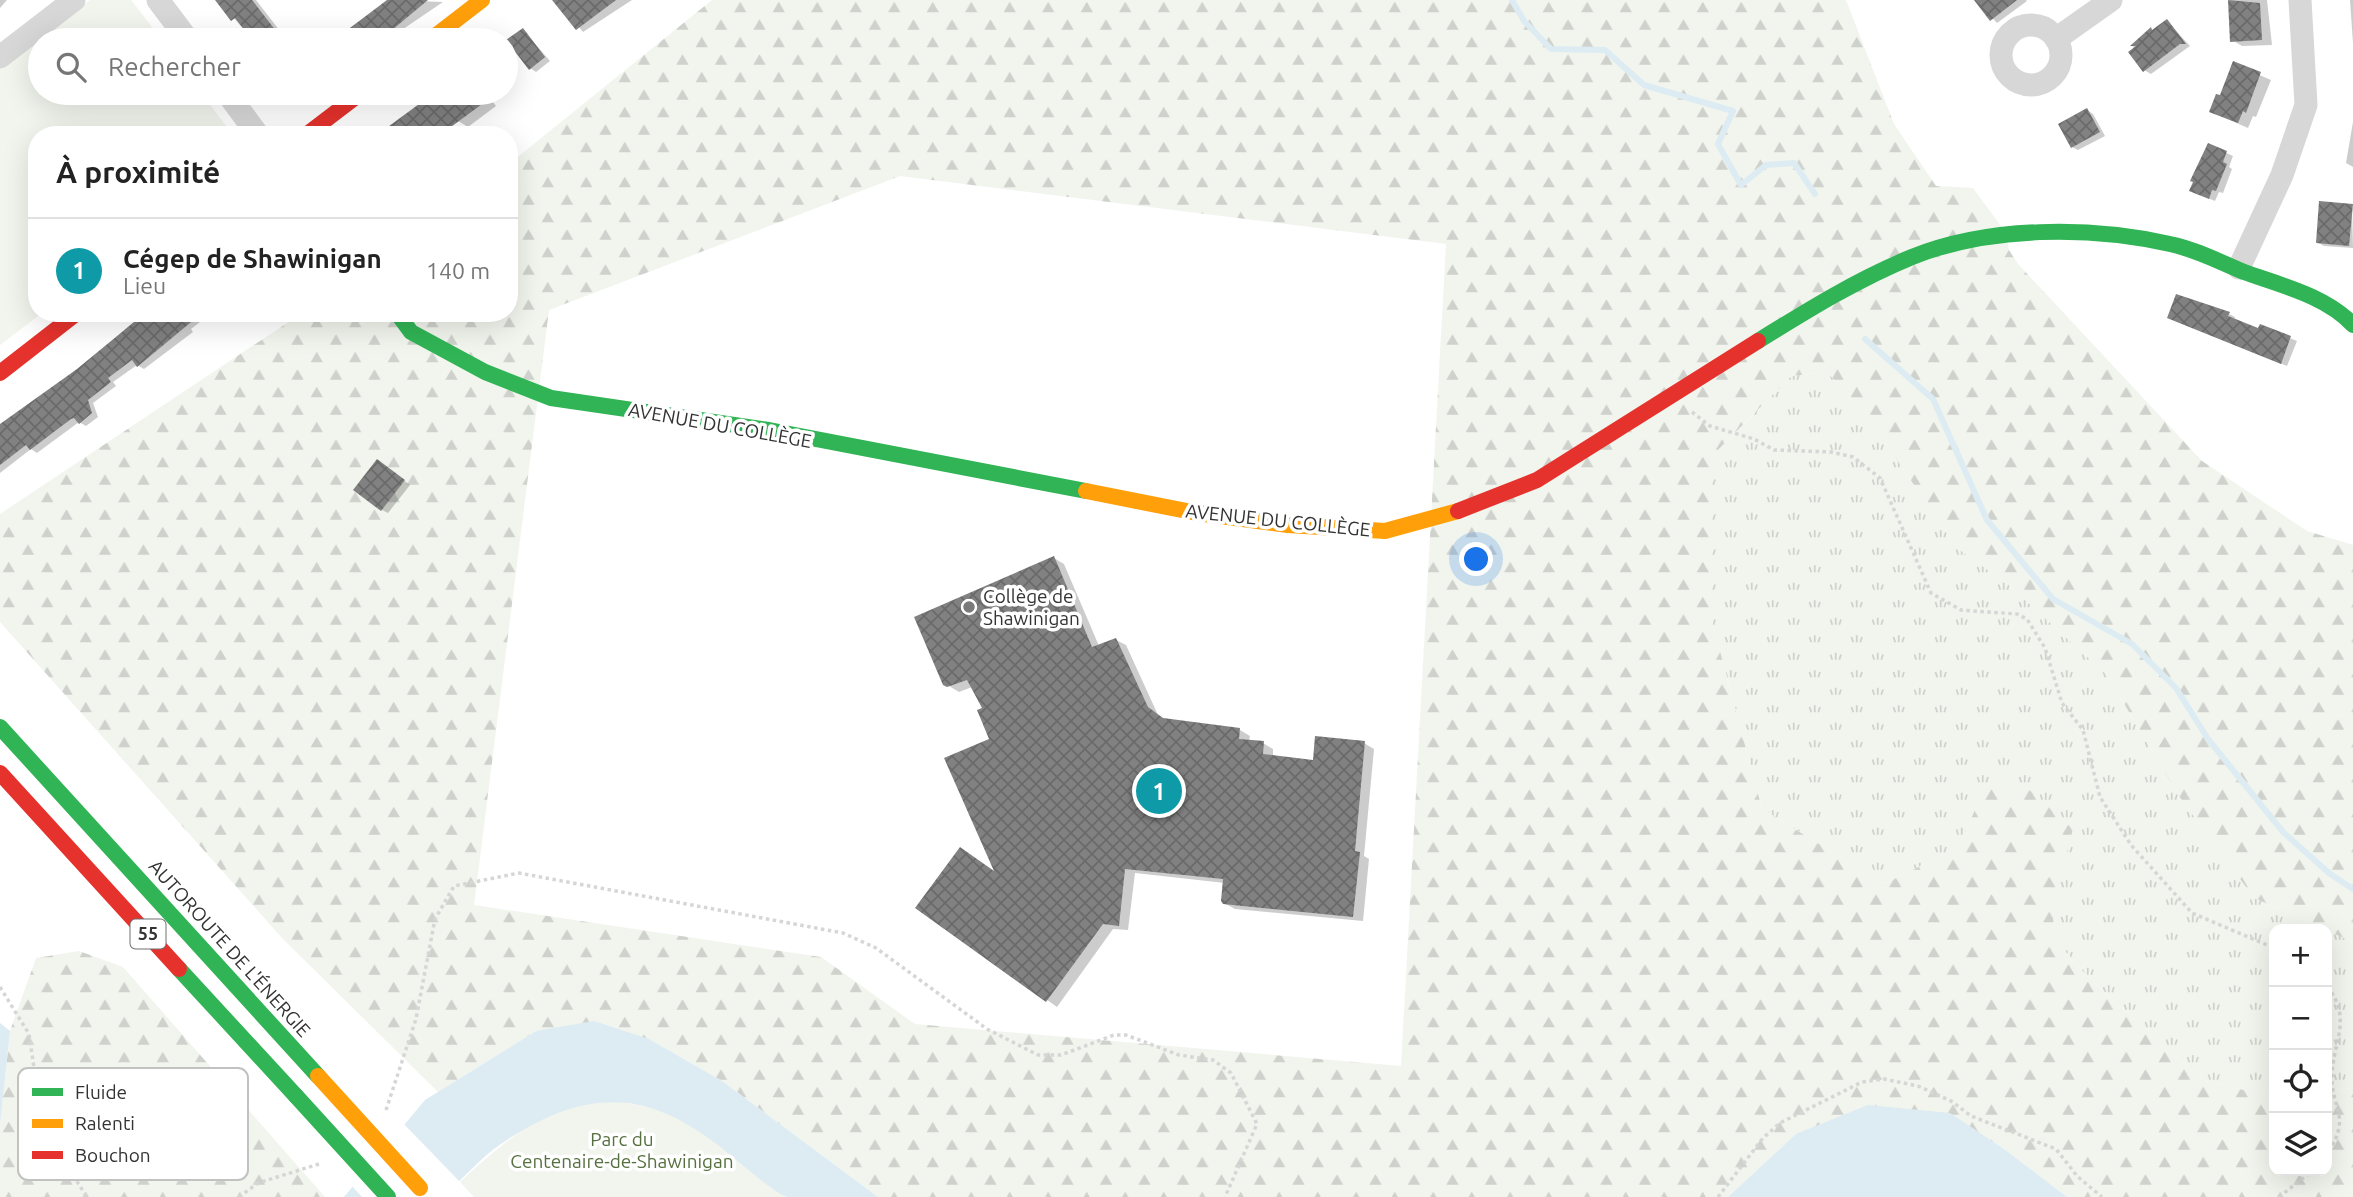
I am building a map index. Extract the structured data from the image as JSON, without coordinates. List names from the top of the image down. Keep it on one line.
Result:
{"streets":{"main road":["AVENUE DU COLLÈGE","55","AUTOROUTE DE L'ÉNERGIE"]},"parks":["Parc du Centenaire-de-Shawinigan"],"places":["Collège de Shawinigan"],"legend":["Fluide","Ralenti","Bouchon"],"page":{"search":"Rechercher","heading":"À proximité","list":[{"mark":"1","name":"Cégep de Shawinigan","note":"Lieu","value":"140 m"}],"pins":"1","map_buttons":["+","−"]}}
